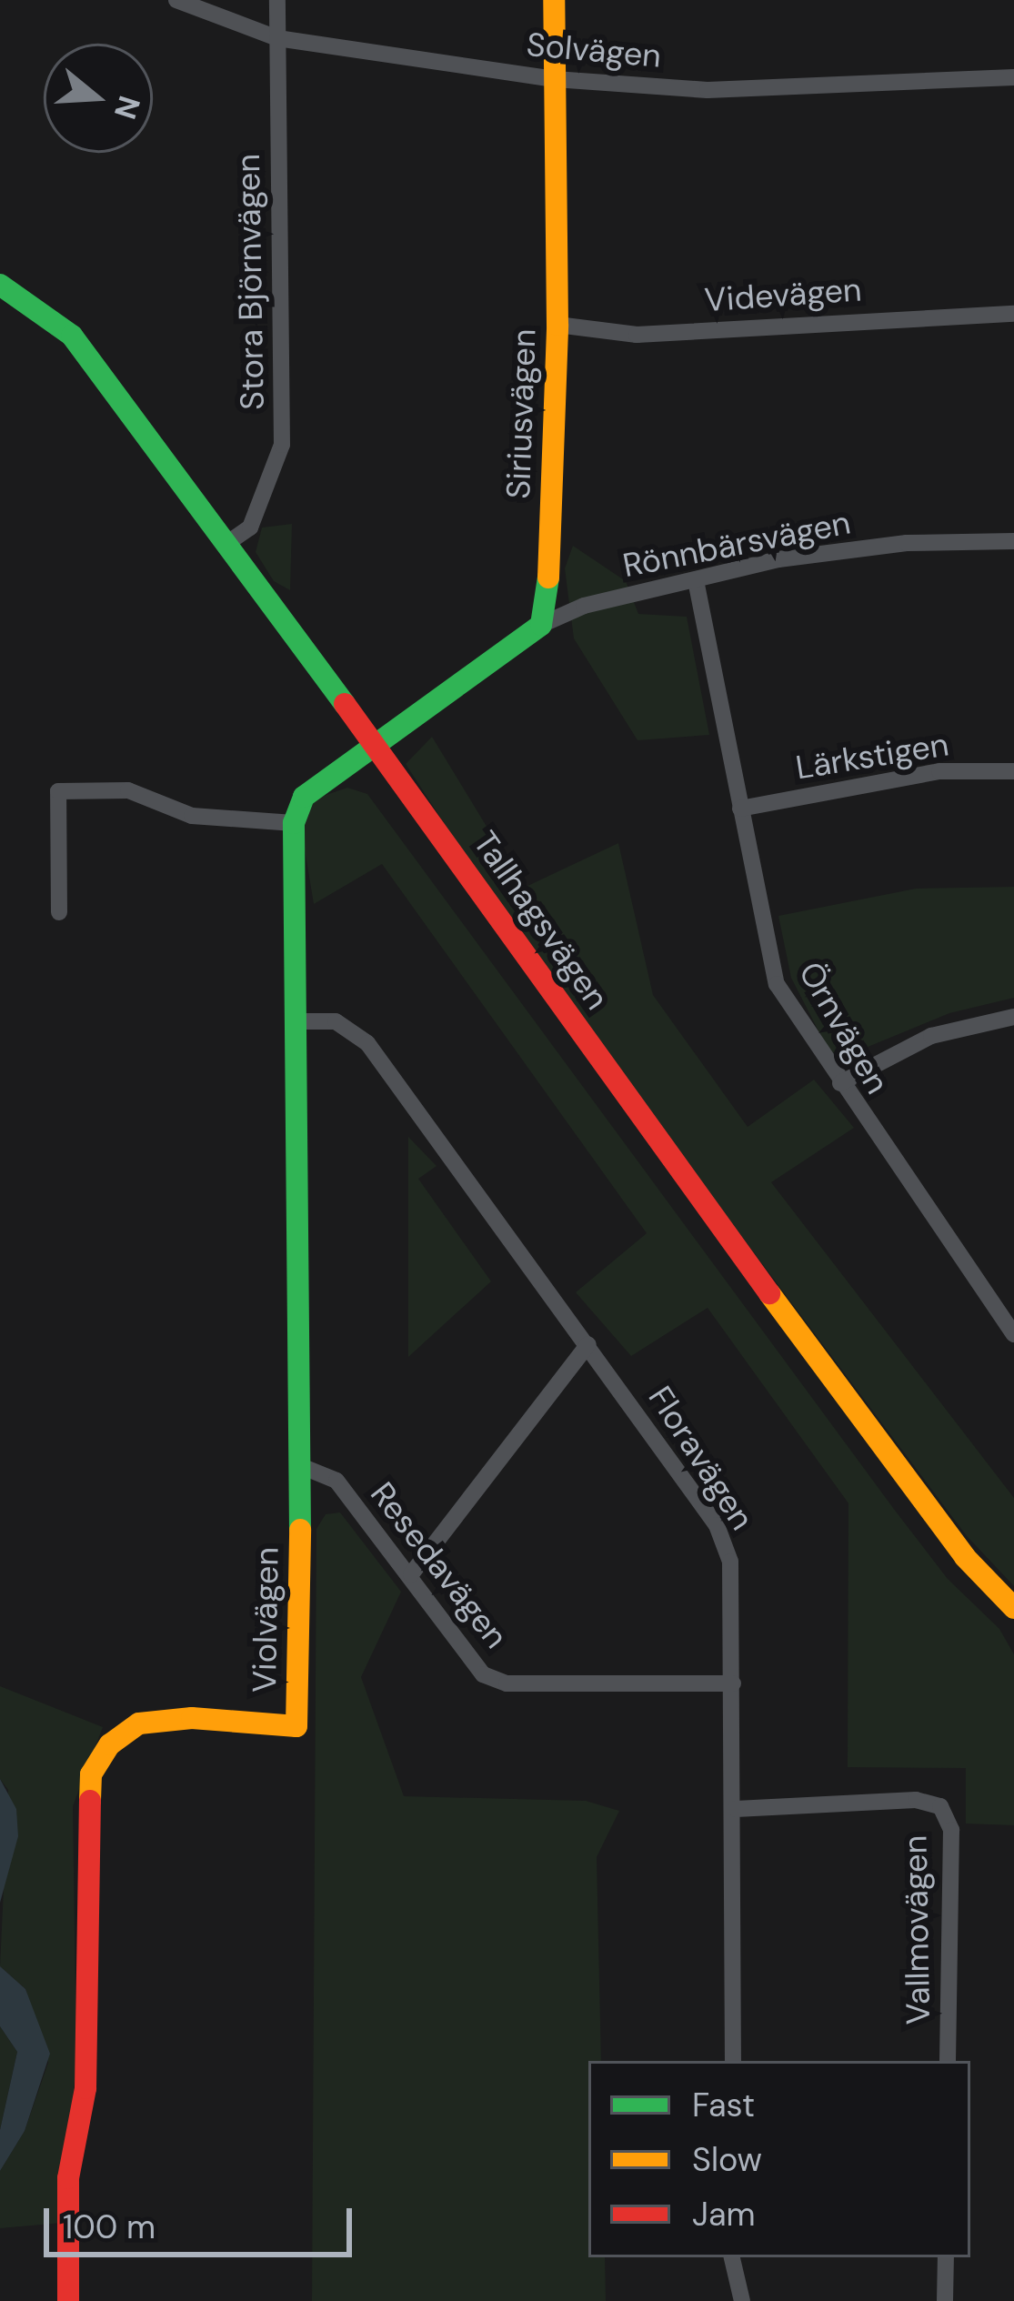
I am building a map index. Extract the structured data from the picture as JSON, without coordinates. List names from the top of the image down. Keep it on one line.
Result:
{"streets":{"street":["Solvägen","Stora Björnvägen","Videvägen","Siriusvägen","Rönnbärsvägen","Lärkstigen","Tallhagsvägen","Örnvägen","Floravägen","Resedavägen","Violvägen","Vallmovägen"]},"crossings":[["Solvägen","Stora Björnvägen"],["Solvägen","Siriusvägen"],["Stora Björnvägen","Tallhagsvägen"],["Videvägen","Siriusvägen"],["Siriusvägen","Rönnbärsvägen"],["Rönnbärsvägen","Örnvägen"],["Lärkstigen","Örnvägen"],["Floravägen","Resedavägen"],["Floravägen","Violvägen"],["Floravägen","Vallmovägen"],["Resedavägen","Violvägen"]],"legend":["Fast","Slow","Jam"],"scale_bar":"100 m","north":"right"}
